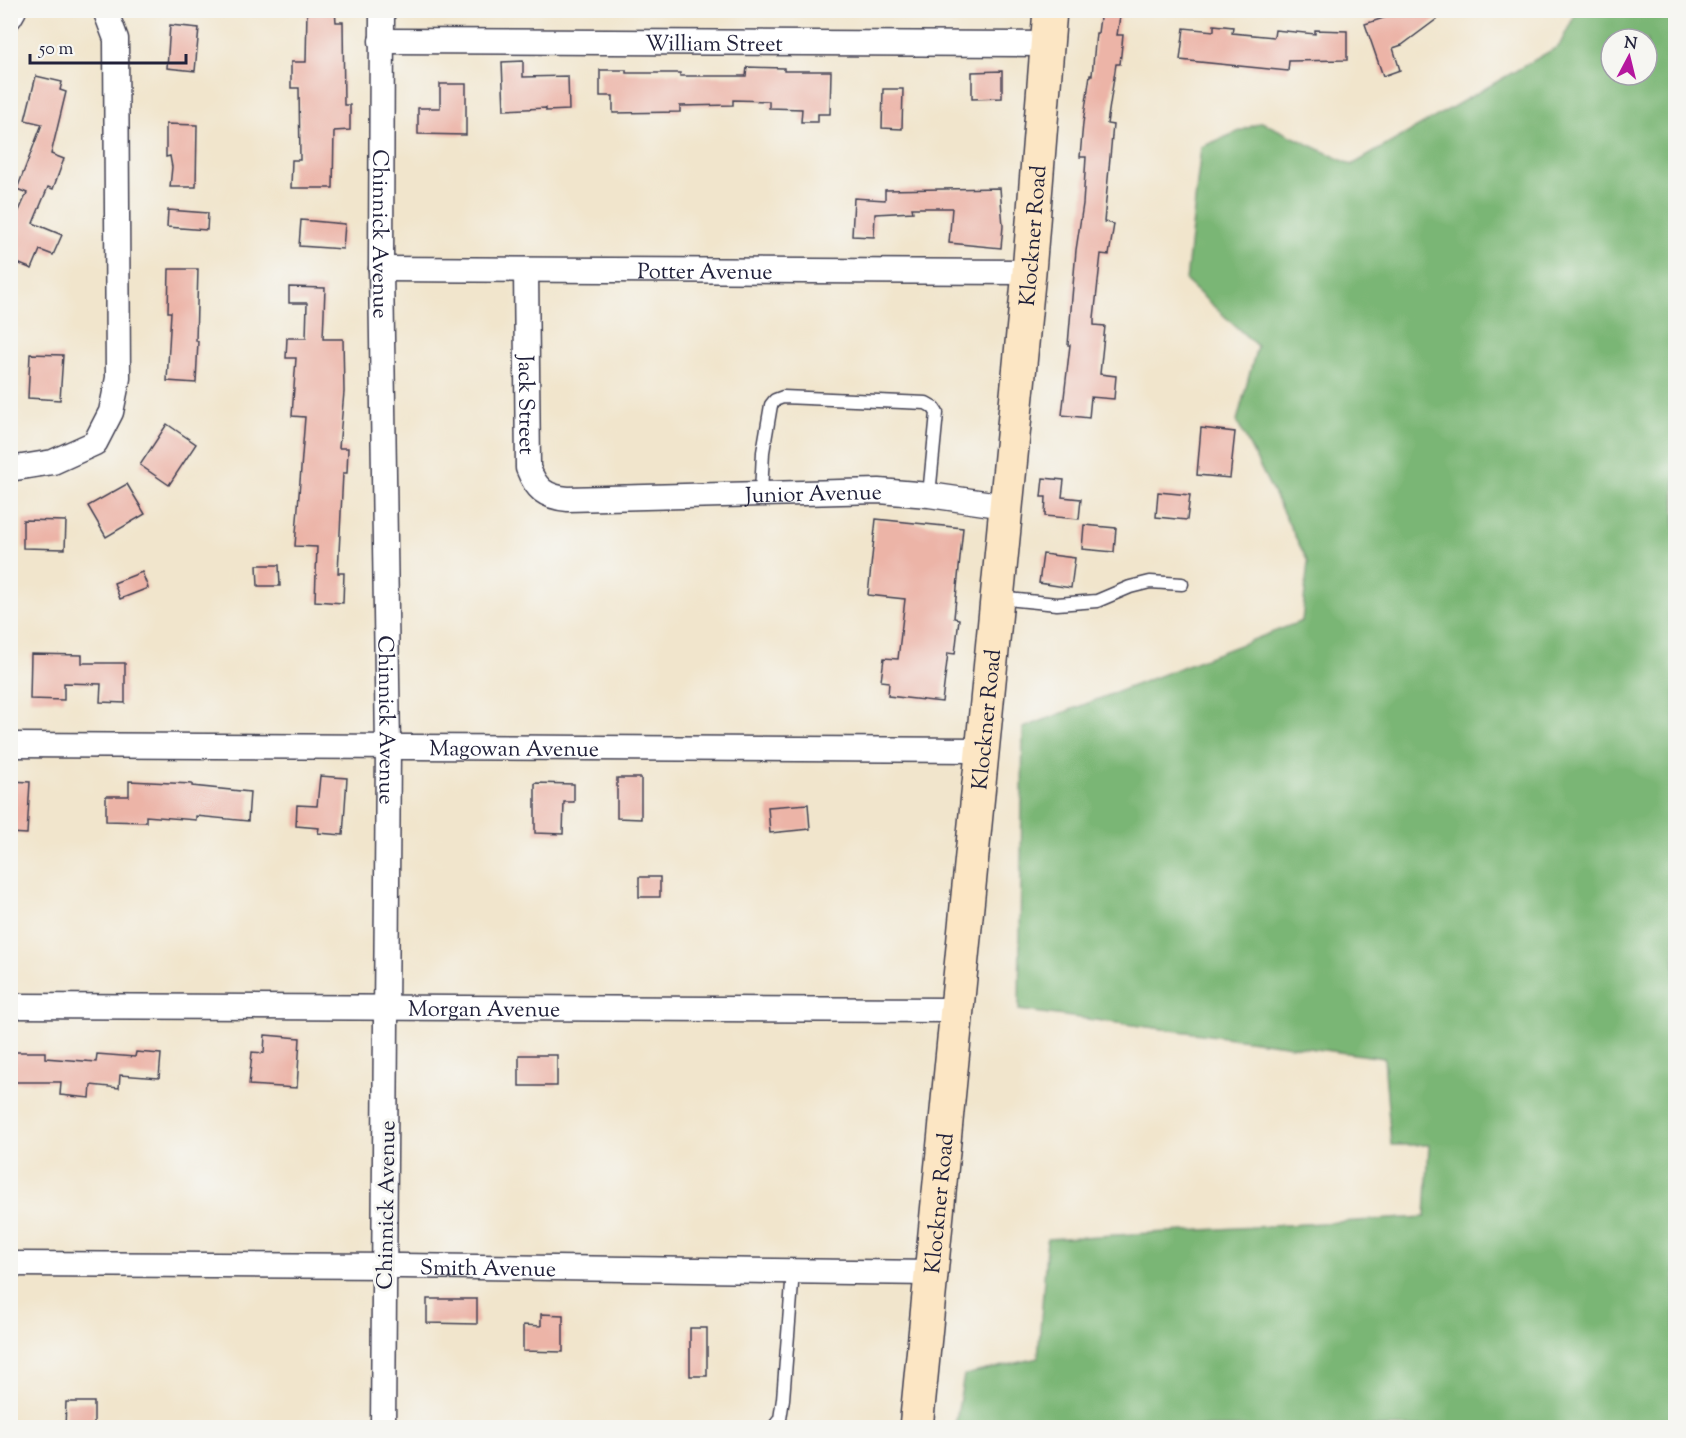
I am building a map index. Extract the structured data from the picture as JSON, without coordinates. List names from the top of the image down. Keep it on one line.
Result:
{"streets":{"main road":["Klockner Road"],"street":["William Street","Chinnick Avenue","Potter Avenue","Jack Street","Junior Avenue","Magowan Avenue","Morgan Avenue","Smith Avenue"]},"crossings":[["William Street","Chinnick Avenue"],["William Street","Klockner Road"],["Chinnick Avenue","Potter Avenue"],["Chinnick Avenue","Magowan Avenue"],["Chinnick Avenue","Morgan Avenue"],["Chinnick Avenue","Smith Avenue"],["Klockner Road","Potter Avenue"],["Klockner Road","Junior Avenue"],["Klockner Road","Magowan Avenue"],["Klockner Road","Morgan Avenue"],["Klockner Road","Smith Avenue"],["Potter Avenue","Jack Street"],["Jack Street","Junior Avenue"]],"scale_bar":"50 m","north":"top"}
